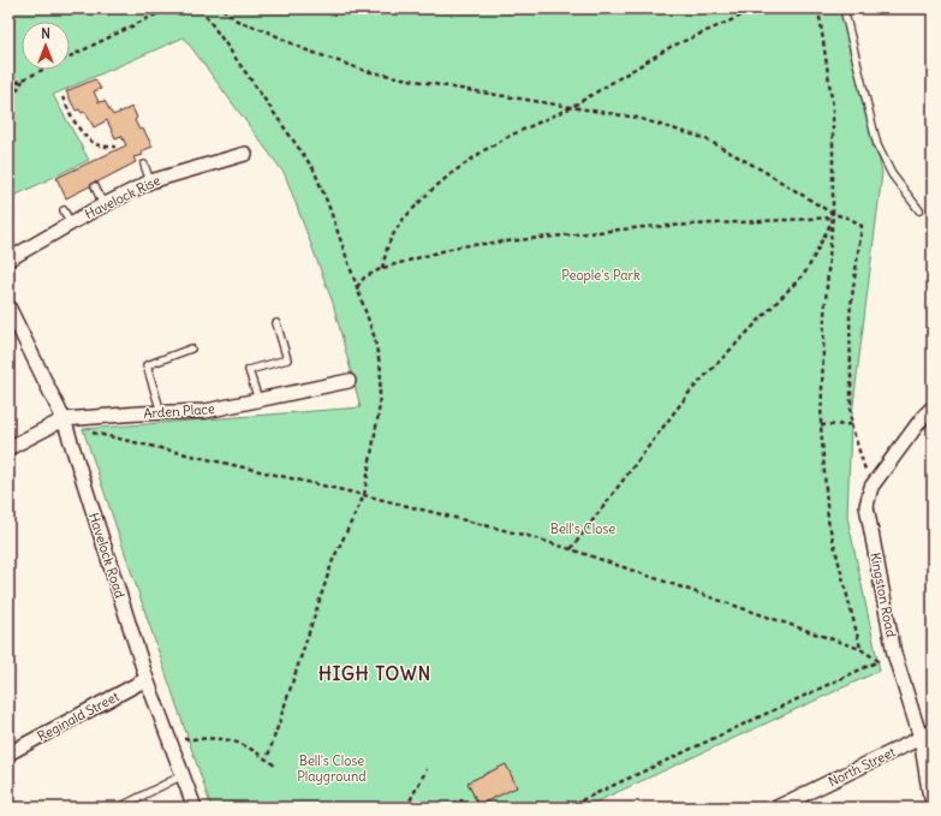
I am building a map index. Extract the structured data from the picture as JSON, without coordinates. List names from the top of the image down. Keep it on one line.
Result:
{"streets":{"street":["Havelock Rise","Arden Place","Havelock Road","Kingston Road","Reginald Street","North Street"]},"crossings":[["Arden Place","Havelock Road"],["Havelock Road","Reginald Street"],["Kingston Road","North Street"]],"districts":["HIGH TOWN"],"parks":["People's Park","Bell's Close","Bell's Close Playground"],"north":"top"}
